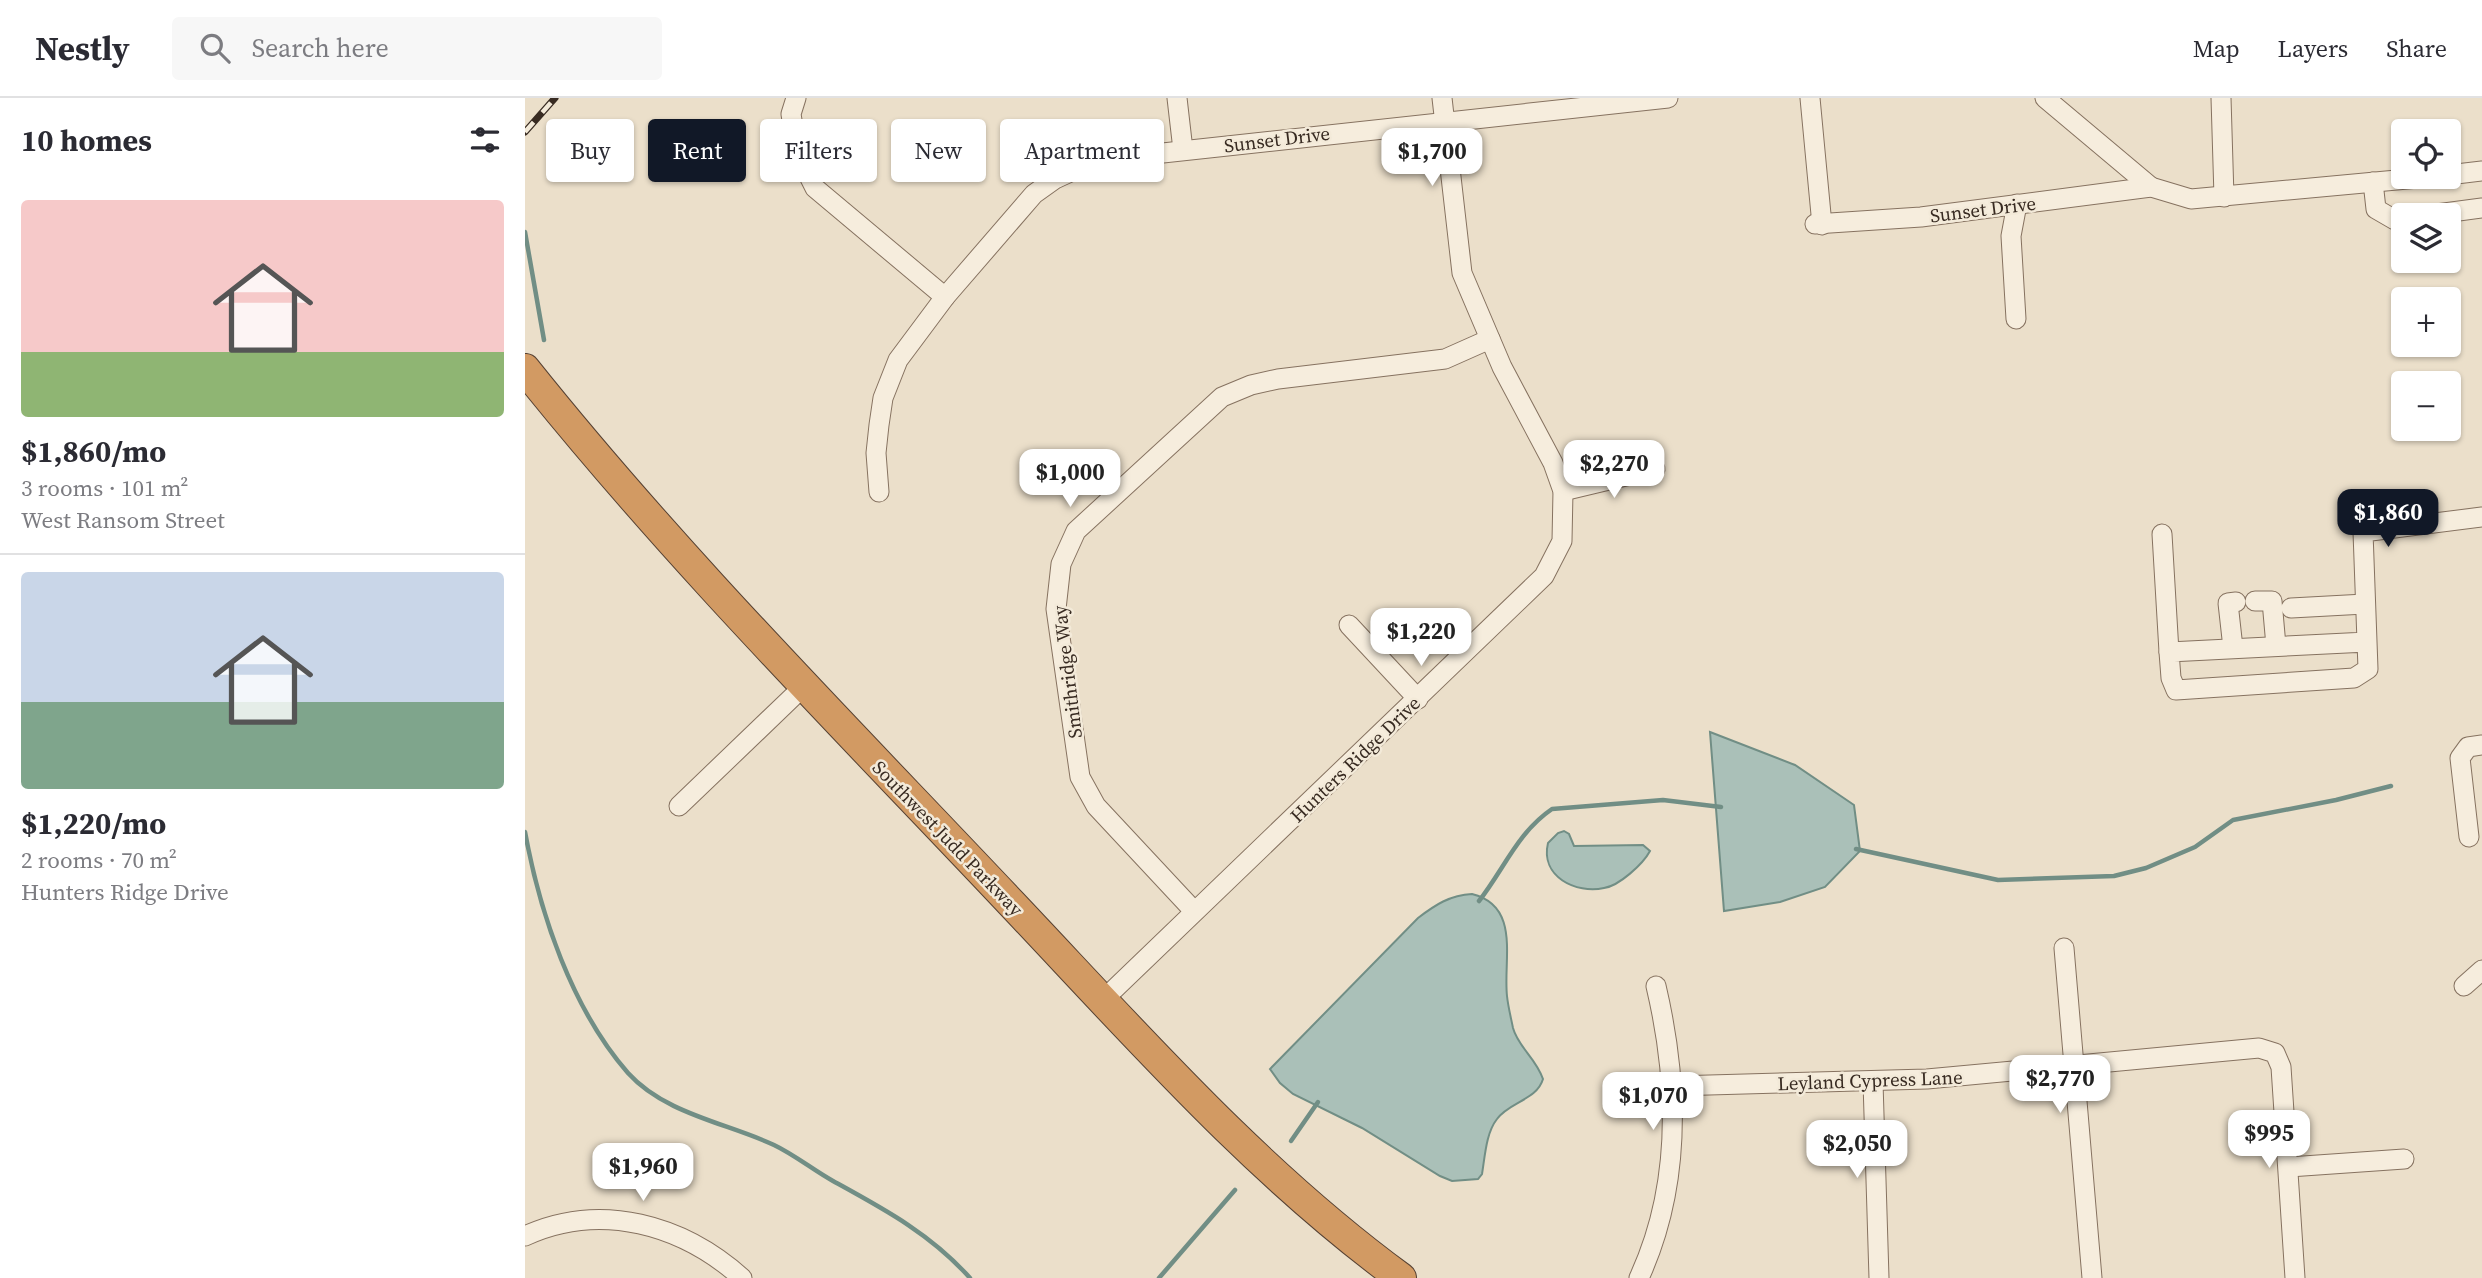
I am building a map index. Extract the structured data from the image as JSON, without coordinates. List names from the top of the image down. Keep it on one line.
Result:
{"streets":{"highway":["Southwest Judd Parkway"],"street":["Sunset Drive","Smithridge Way","Hunters Ridge Drive","Leyland Cypress Lane"]},"crossings":[["Sunset Drive","Hunters Ridge Drive"],["Smithridge Way","Hunters Ridge Drive"],["Hunters Ridge Drive","Southwest Judd Parkway"]],"page":{"header":"Nestly","search":"Search here","nav":["Map","Layers","Share"],"heading":"10 homes","map_buttons":["+","−"],"chip":["Buy","Rent","Filters","New","Apartment"],"price":["$1,700","$2,270","$1,000","$1,860","$1,220","$2,770","$1,070","$995","$2,050","$1,960"],"list":[{"name":"$1,860/mo","note":"3 rooms · 101 m² · West Ransom Street"},{"name":"$1,220/mo","note":"2 rooms · 70 m² · Hunters Ridge Drive"}]}}
